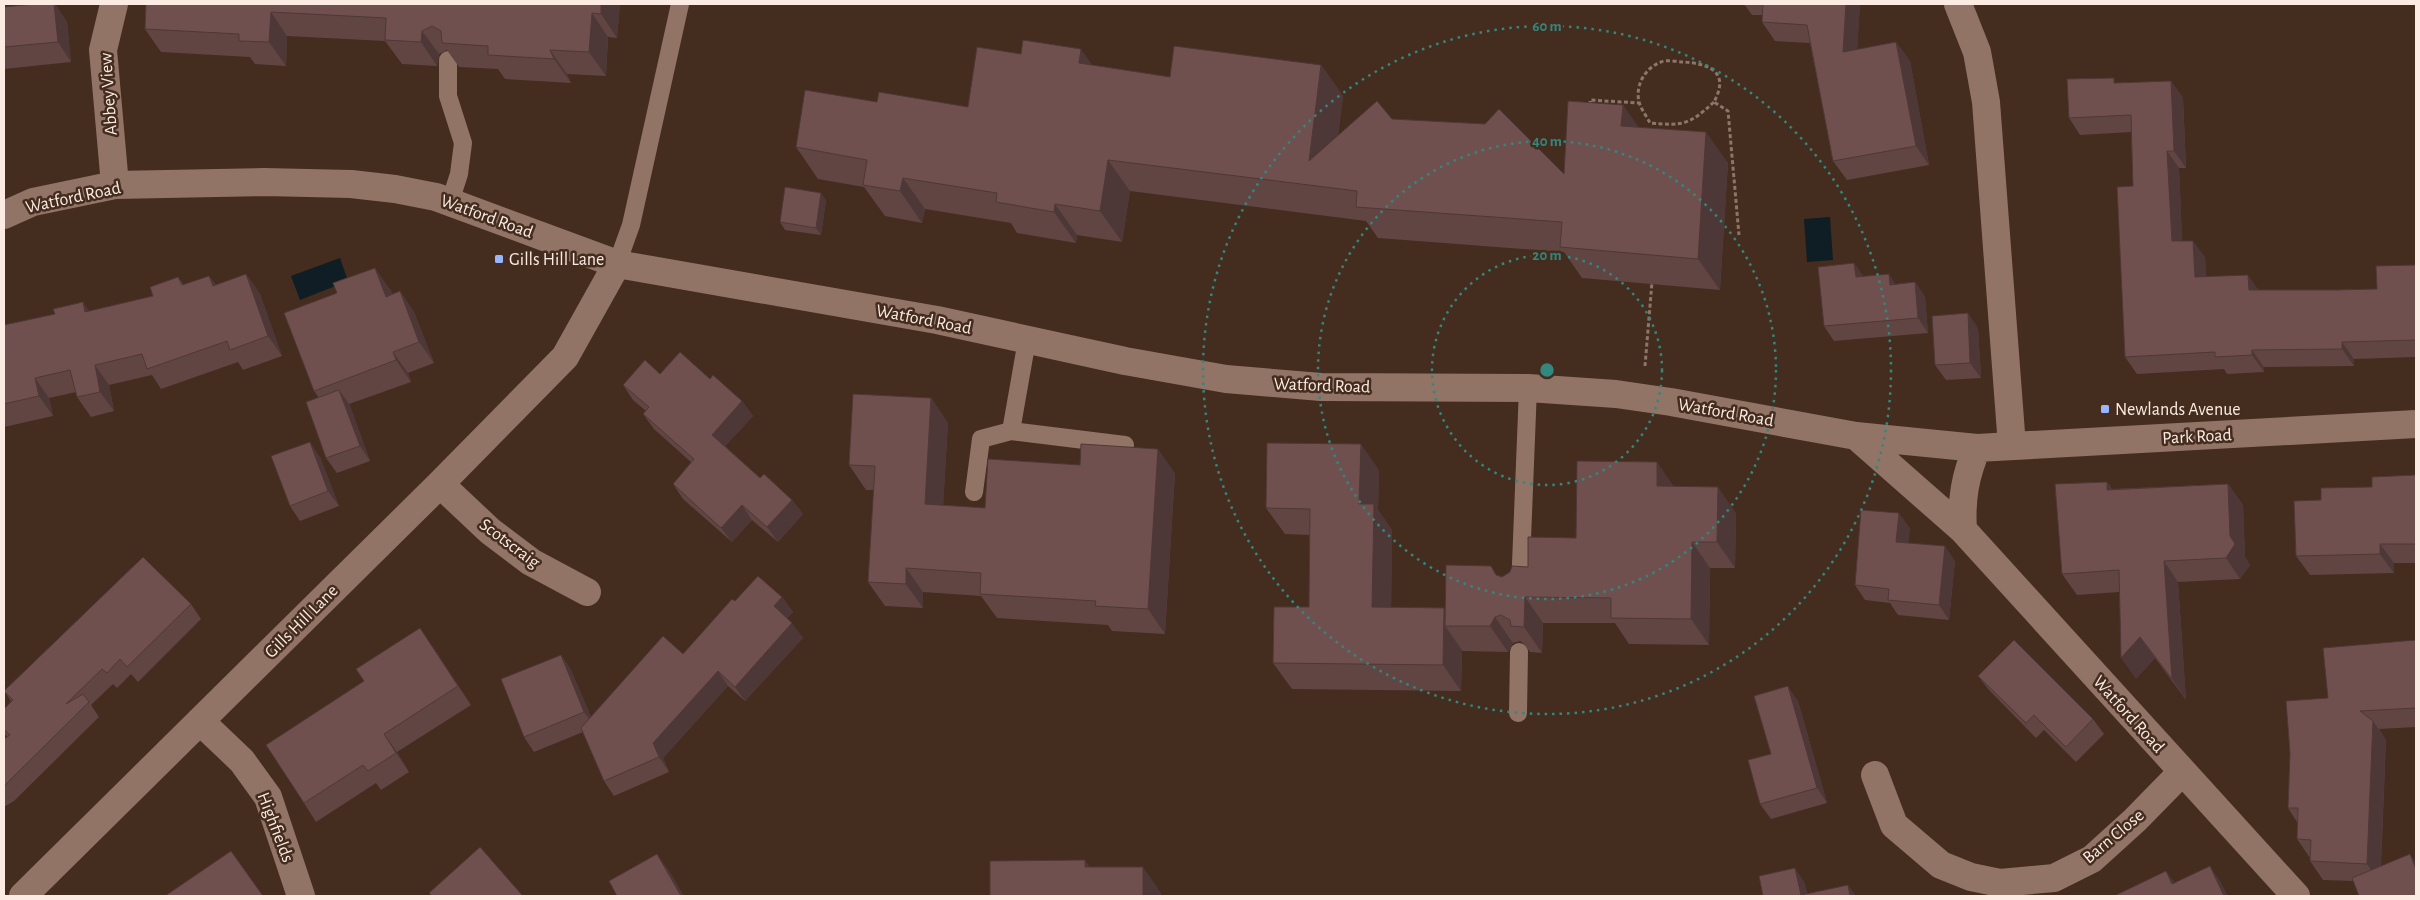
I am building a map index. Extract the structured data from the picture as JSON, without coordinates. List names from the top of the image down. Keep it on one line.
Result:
{"streets":{"street":["Abbey View","Watford Road","Park Road","Scotscraig","Gills Hill Lane","Highfields","Barn Close"]},"crossings":[["Abbey View","Watford Road"],["Watford Road","Park Road"],["Watford Road","Gills Hill Lane"],["Watford Road","Barn Close"],["Scotscraig","Gills Hill Lane"],["Gills Hill Lane","Highfields"]],"places":{"transit":["Gills Hill Lane","Newlands Avenue"]},"rings":["60 m","40 m","20 m"]}
